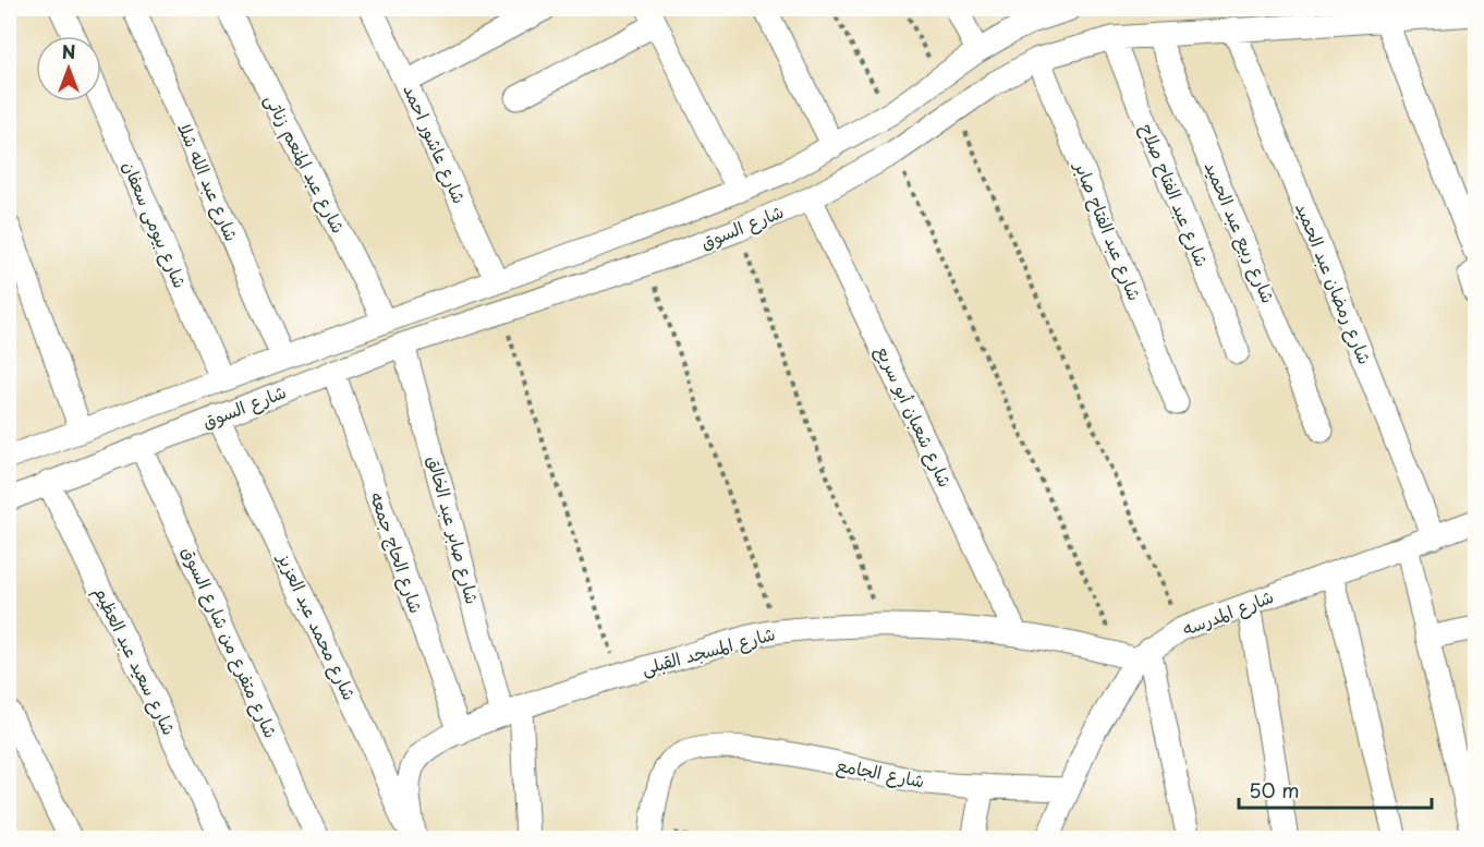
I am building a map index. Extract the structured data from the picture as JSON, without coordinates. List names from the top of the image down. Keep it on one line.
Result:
{"streets":{"street":["شارع عاشور احمد","شارع عبد المنعم زناتى","شارع عبد الله شلا","شارع عبد الفتاح صلاح","شارع بيومى سعفان","شارع السوق","شارع عبد الفتاح صابر","شارع ربيع عبد الحميد","شارع رمضان عبد الحميد","شارع شعبان أبو سريع","شارع صابر عبد الخالق","شارع الحاج جمعه","شارع المدرسه","شارع محمد عبد العزيز","شارع متفرع من شارع السوق","شارع المسجد القبلى","شارع سعيد عبد العظيم","شارع الجامع"]},"crossings":[["شارع عاشور احمد","شارع السوق"],["شارع عبد المنعم زناتى","شارع السوق"],["شارع عبد الله شلا","شارع السوق"],["شارع عبد الفتاح صلاح","شارع السوق"],["شارع بيومى سعفان","شارع السوق"],["شارع السوق","شارع عبد الفتاح صابر"],["شارع السوق","شارع ربيع عبد الحميد"],["شارع السوق","شارع رمضان عبد الحميد"],["شارع السوق","شارع شعبان أبو سريع"],["شارع السوق","شارع صابر عبد الخالق"],["شارع السوق","شارع الحاج جمعه"],["شارع السوق","شارع محمد عبد العزيز"],["شارع السوق","شارع متفرع من شارع السوق"],["شارع السوق","شارع سعيد عبد العظيم"],["شارع رمضان عبد الحميد","شارع المدرسه"],["شارع شعبان أبو سريع","شارع المسجد القبلى"],["شارع صابر عبد الخالق","شارع المسجد القبلى"],["شارع الحاج جمعه","شارع المسجد القبلى"],["شارع المدرسه","شارع المسجد القبلى"],["شارع المدرسه","شارع الجامع"],["شارع محمد عبد العزيز","شارع المسجد القبلى"]],"scale_bar":"50 m","north":"top"}
